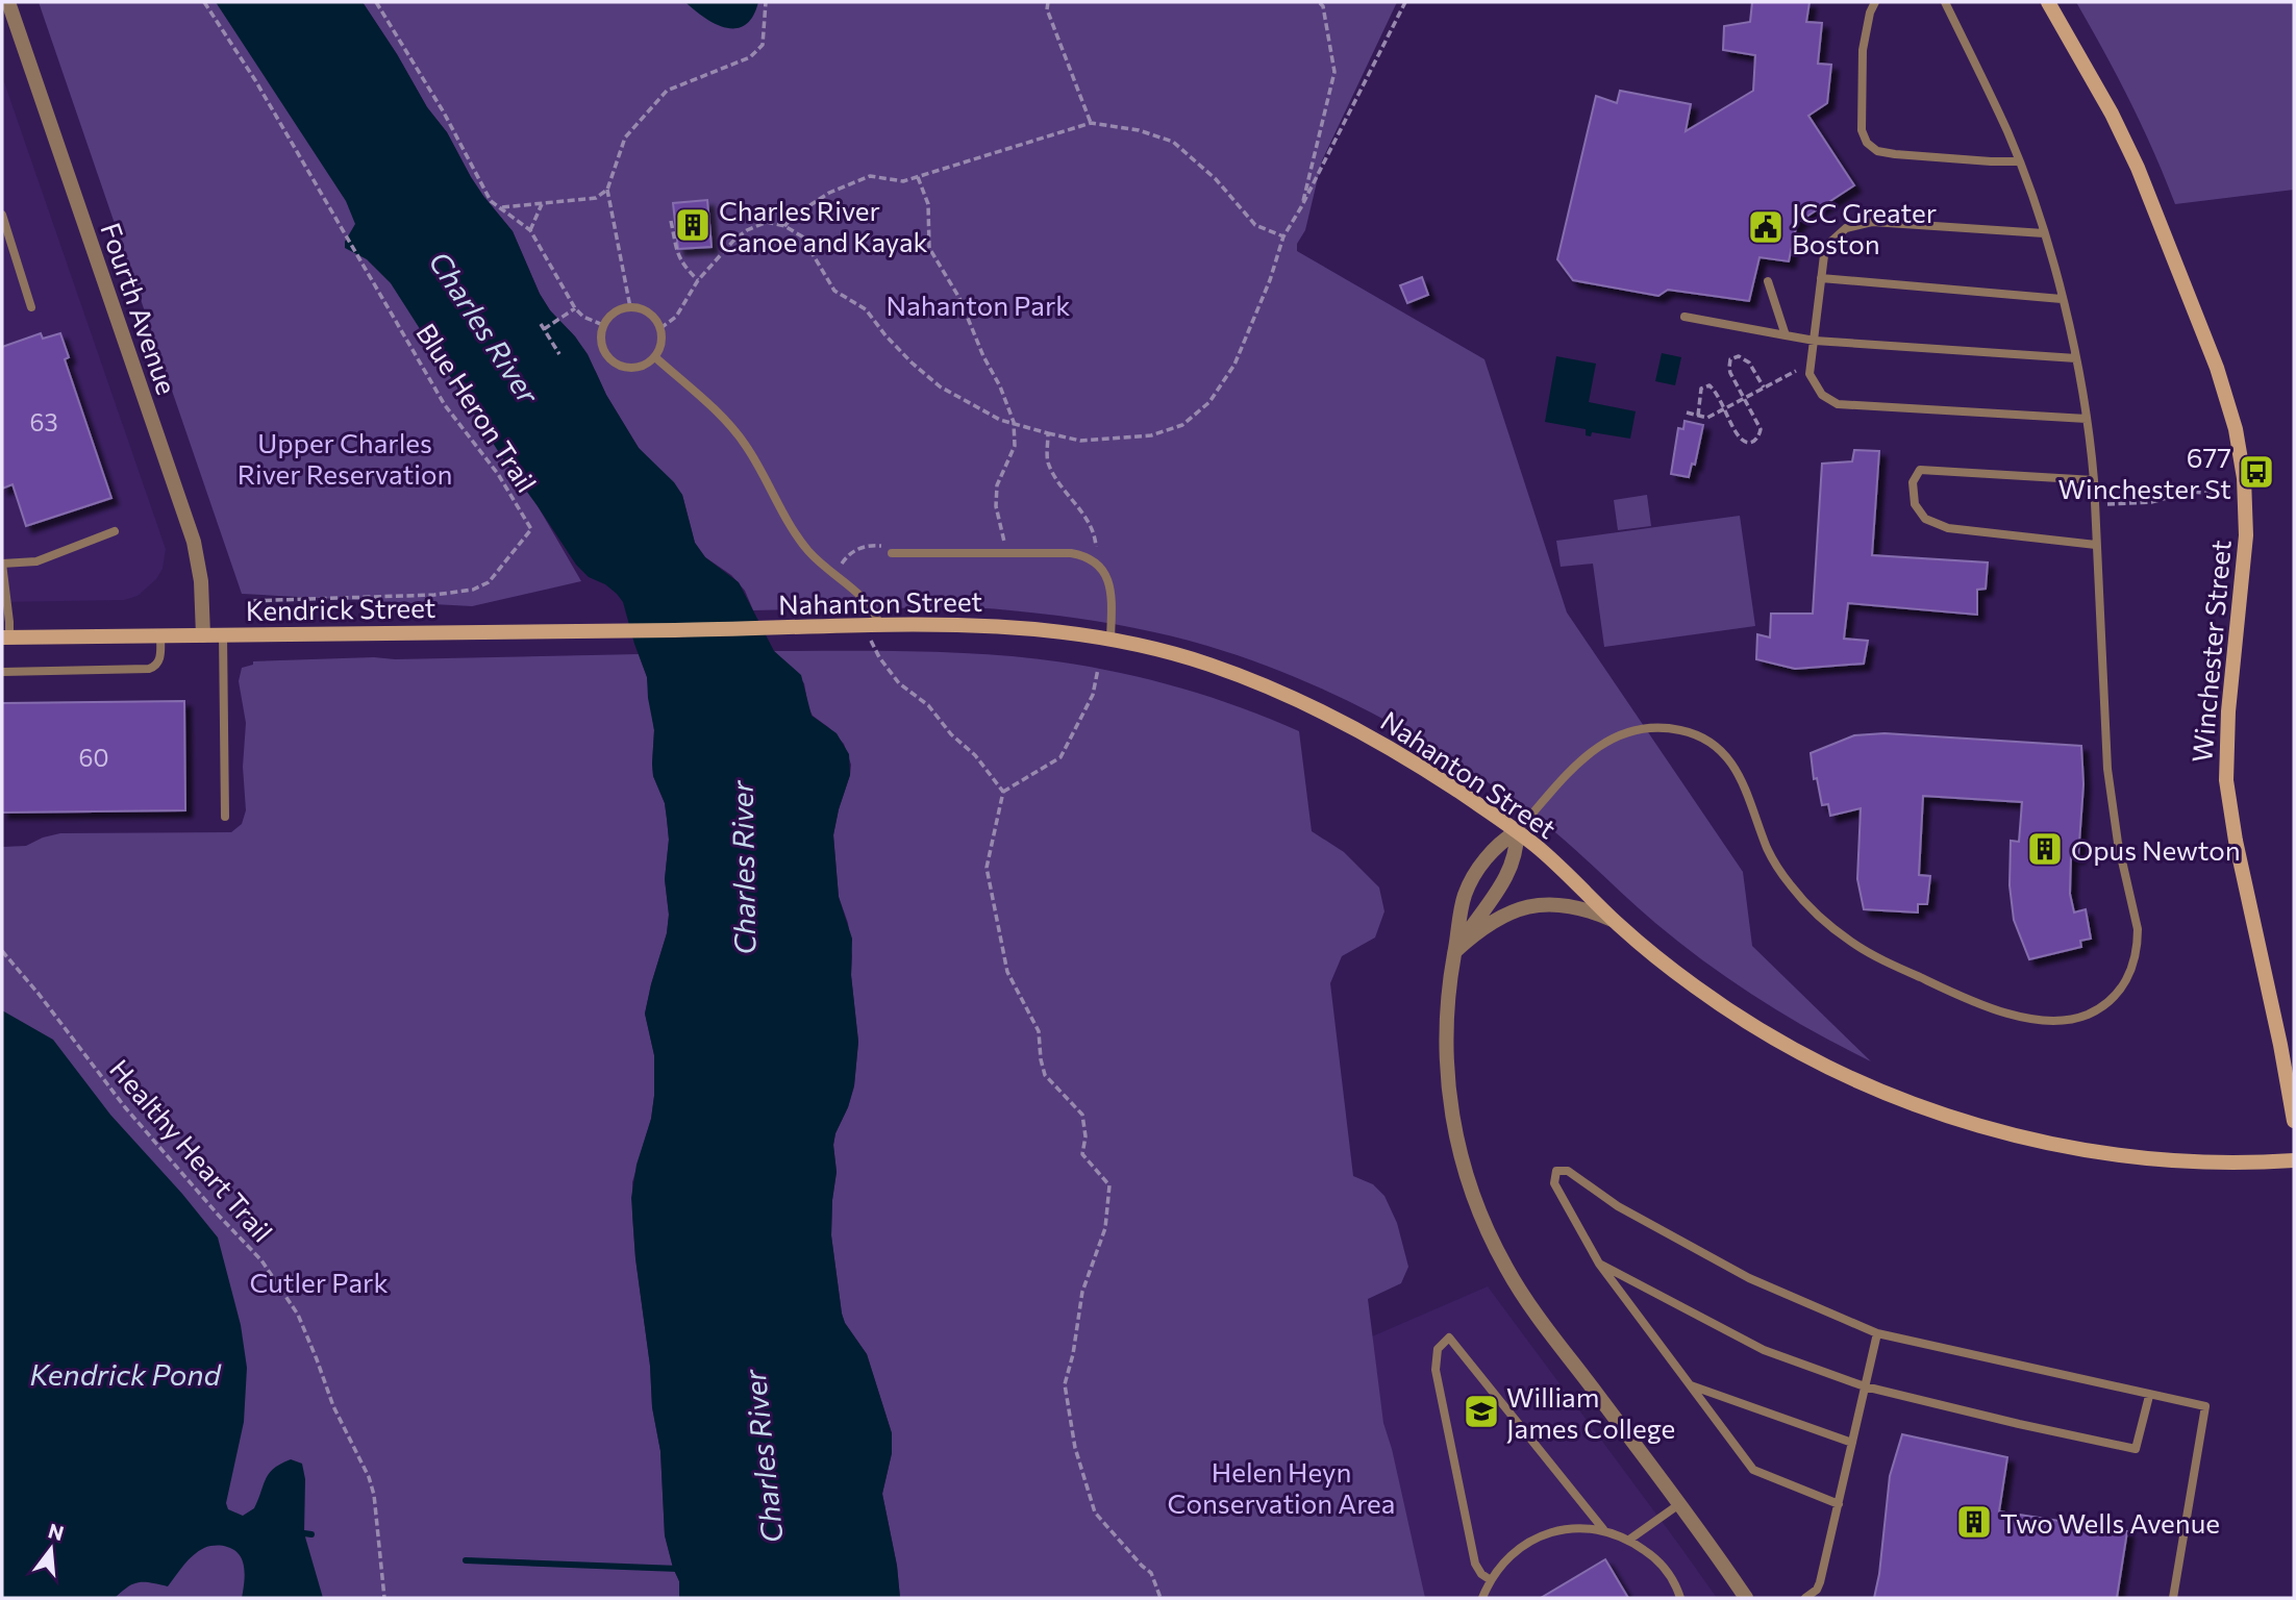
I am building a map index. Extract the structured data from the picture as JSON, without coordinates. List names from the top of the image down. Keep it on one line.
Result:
{"streets":{"main road":["Nahanton Street","Kendrick Street","Winchester Street"],"street":["Fourth Avenue"],"path":["Blue Heron Trail","Healthy Heart Trail"]},"crossings":[["Fourth Avenue","Kendrick Street"],["Nahanton Street","Kendrick Street"]],"water":["Charles River","Kendrick Pond"],"parks":["Nahanton Park","Upper Charles River Reservation","Cutler Park","Helen Heyn Conservation Area"],"places":{"building":["Charles River Canoe and Kayak","Opus Newton","Two Wells Avenue"],"public building":["JCC Greater Boston"],"bus stop":["677 Winchester St"],"school or university":["William James College"]},"house_numbers":["63","60"],"north":"top"}
